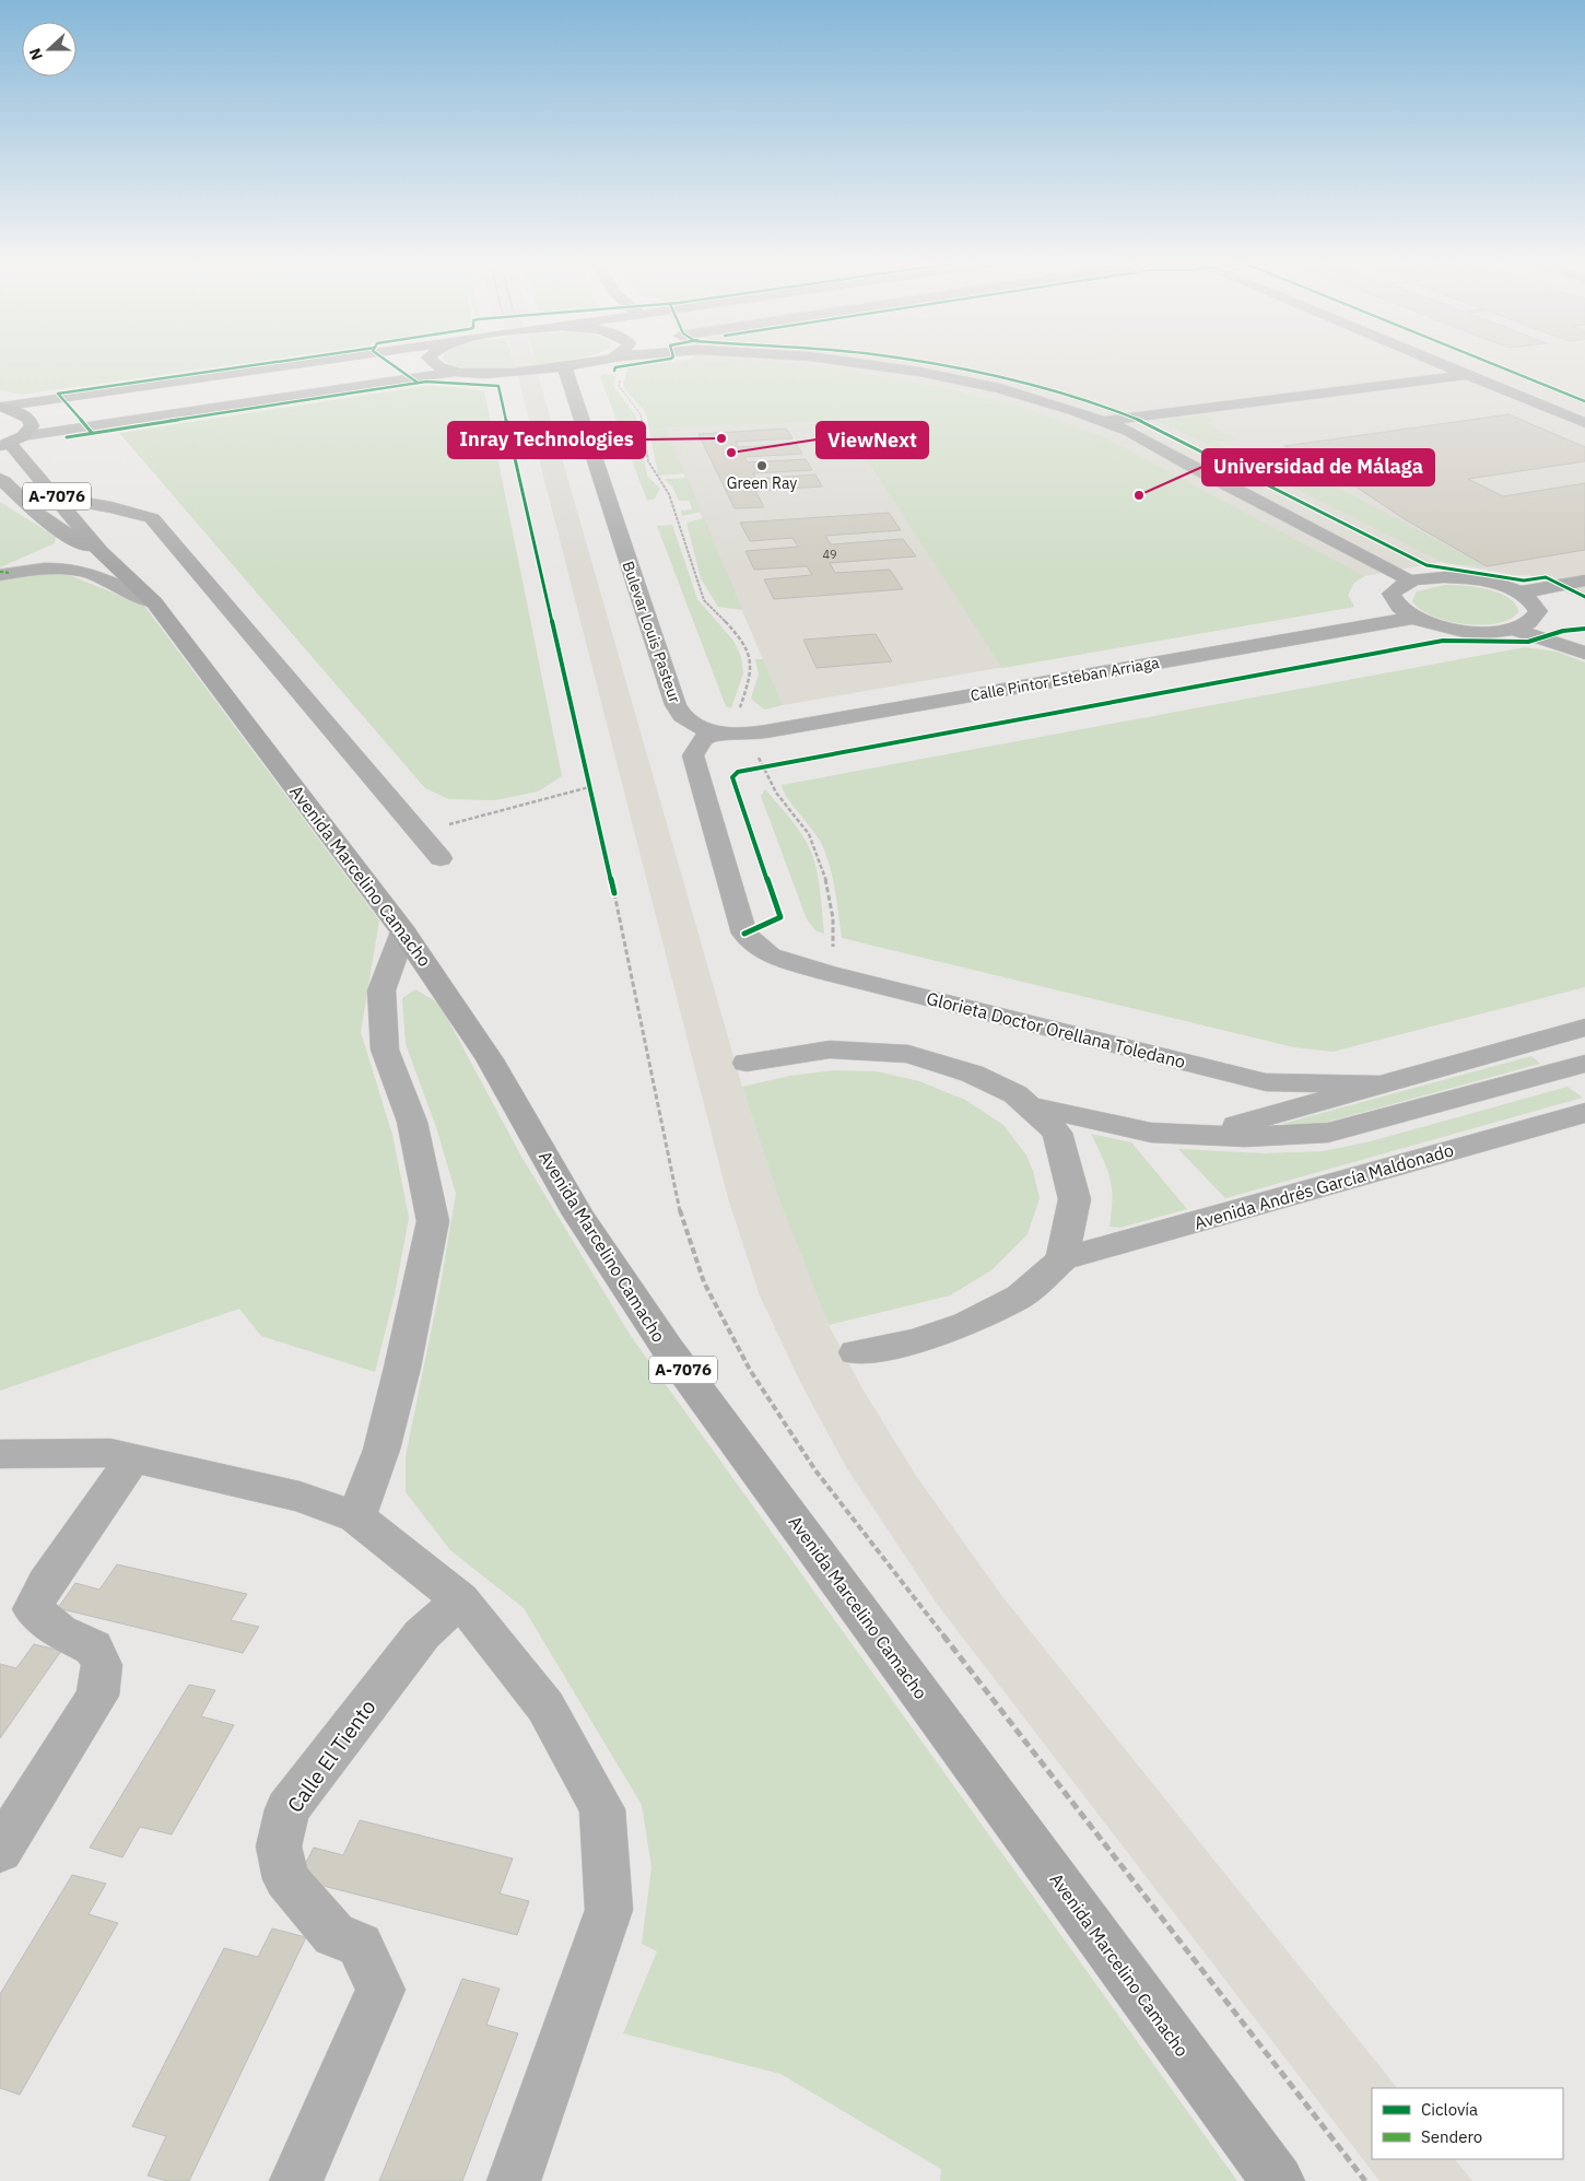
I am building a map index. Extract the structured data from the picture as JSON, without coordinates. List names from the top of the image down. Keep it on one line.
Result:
{"streets":{"main road":["A-7076","Avenida Marcelino Camacho"],"street":["Bulevar Louis Pasteur","Calle Pintor Esteban Arriaga","Glorieta Doctor Orellana Toledano","Avenida Andrés García Maldonado","Calle El Tiento"]},"crossings":[["Bulevar Louis Pasteur","Calle Pintor Esteban Arriaga"],["Bulevar Louis Pasteur","Glorieta Doctor Orellana Toledano"],["Calle Pintor Esteban Arriaga","Glorieta Doctor Orellana Toledano"]],"places":["Inray Technologies","ViewNext","Green Ray","Universidad de Málaga"],"house_numbers":["49"],"legend":["Ciclovía","Sendero"],"north":"left"}
